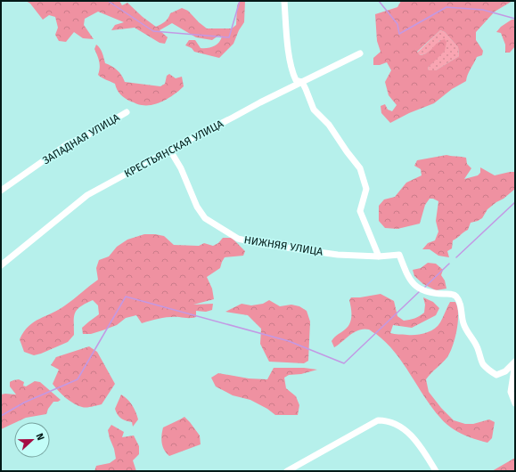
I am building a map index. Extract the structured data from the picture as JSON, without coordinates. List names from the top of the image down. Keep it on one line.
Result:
{"streets":{"street":["ЗАПАДНАЯ УЛИЦА","КРЕСТЬЯНСКАЯ УЛИЦА","НИЖНЯЯ УЛИЦА"]},"crossings":[["КРЕСТЬЯНСКАЯ УЛИЦА","НИЖНЯЯ УЛИЦА"]],"north":"right"}
